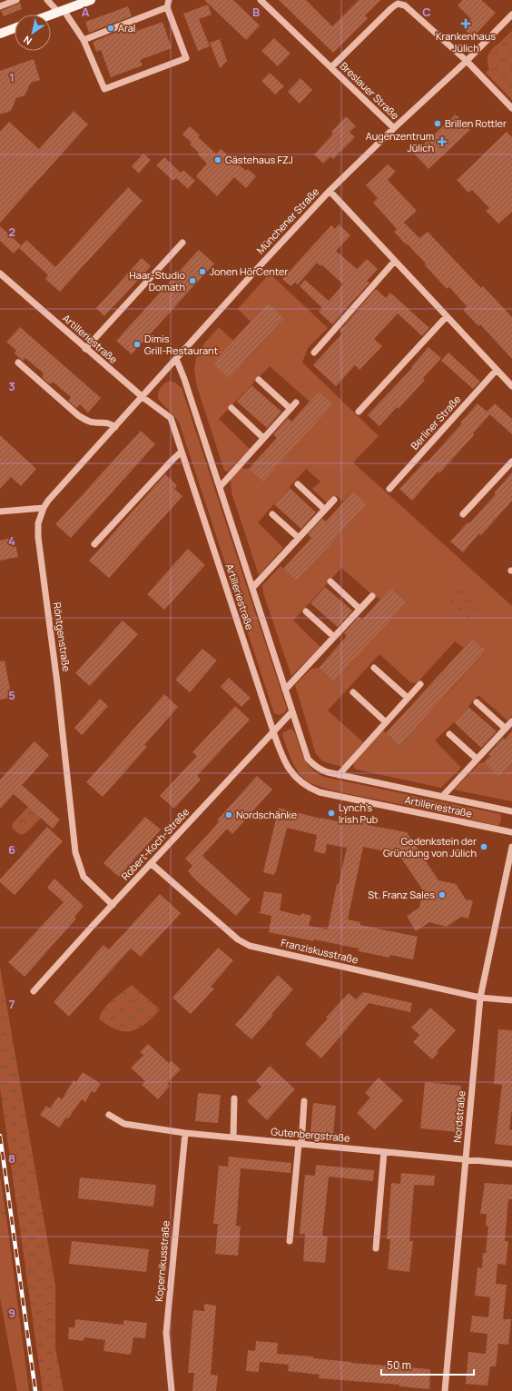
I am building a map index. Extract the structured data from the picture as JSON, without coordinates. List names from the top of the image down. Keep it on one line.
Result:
{"streets":{"street":["Breslauer Straße","Münchener Straße","Artilleriestraße","Berliner Straße","Röntgenstraße","Robert-Koch-Straße","Franziskusstraße","Nordstraße","Gutenbergstraße","Kopernikusstraße"]},"crossings":[["Breslauer Straße","Münchener Straße"],["Münchener Straße","Artilleriestraße"],["Münchener Straße","Röntgenstraße"],["Artilleriestraße","Röntgenstraße"],["Artilleriestraße","Robert-Koch-Straße"],["Röntgenstraße","Robert-Koch-Straße"],["Robert-Koch-Straße","Franziskusstraße"],["Franziskusstraße","Nordstraße"],["Nordstraße","Gutenbergstraße"],["Gutenbergstraße","Kopernikusstraße"]],"places":{"health":["Krankenhaus Jülich","Augenzentrum Jülich"],"other":["Aral","Brillen Rottler","Gästehaus FZJ","Jonen HörCenter","Haar-Studio Domath","Dimis Grill-Restaurant","Lynch's Irish Pub","Nordschänke","Gedenkstein der Gründung von Jülich","St. Franz Sales"]},"scale_bar":"50 m","north":"bottom left","grid":{"columns":["A","B","C"],"rows":["1","2","3","4","5","6","7","8","9"]}}
